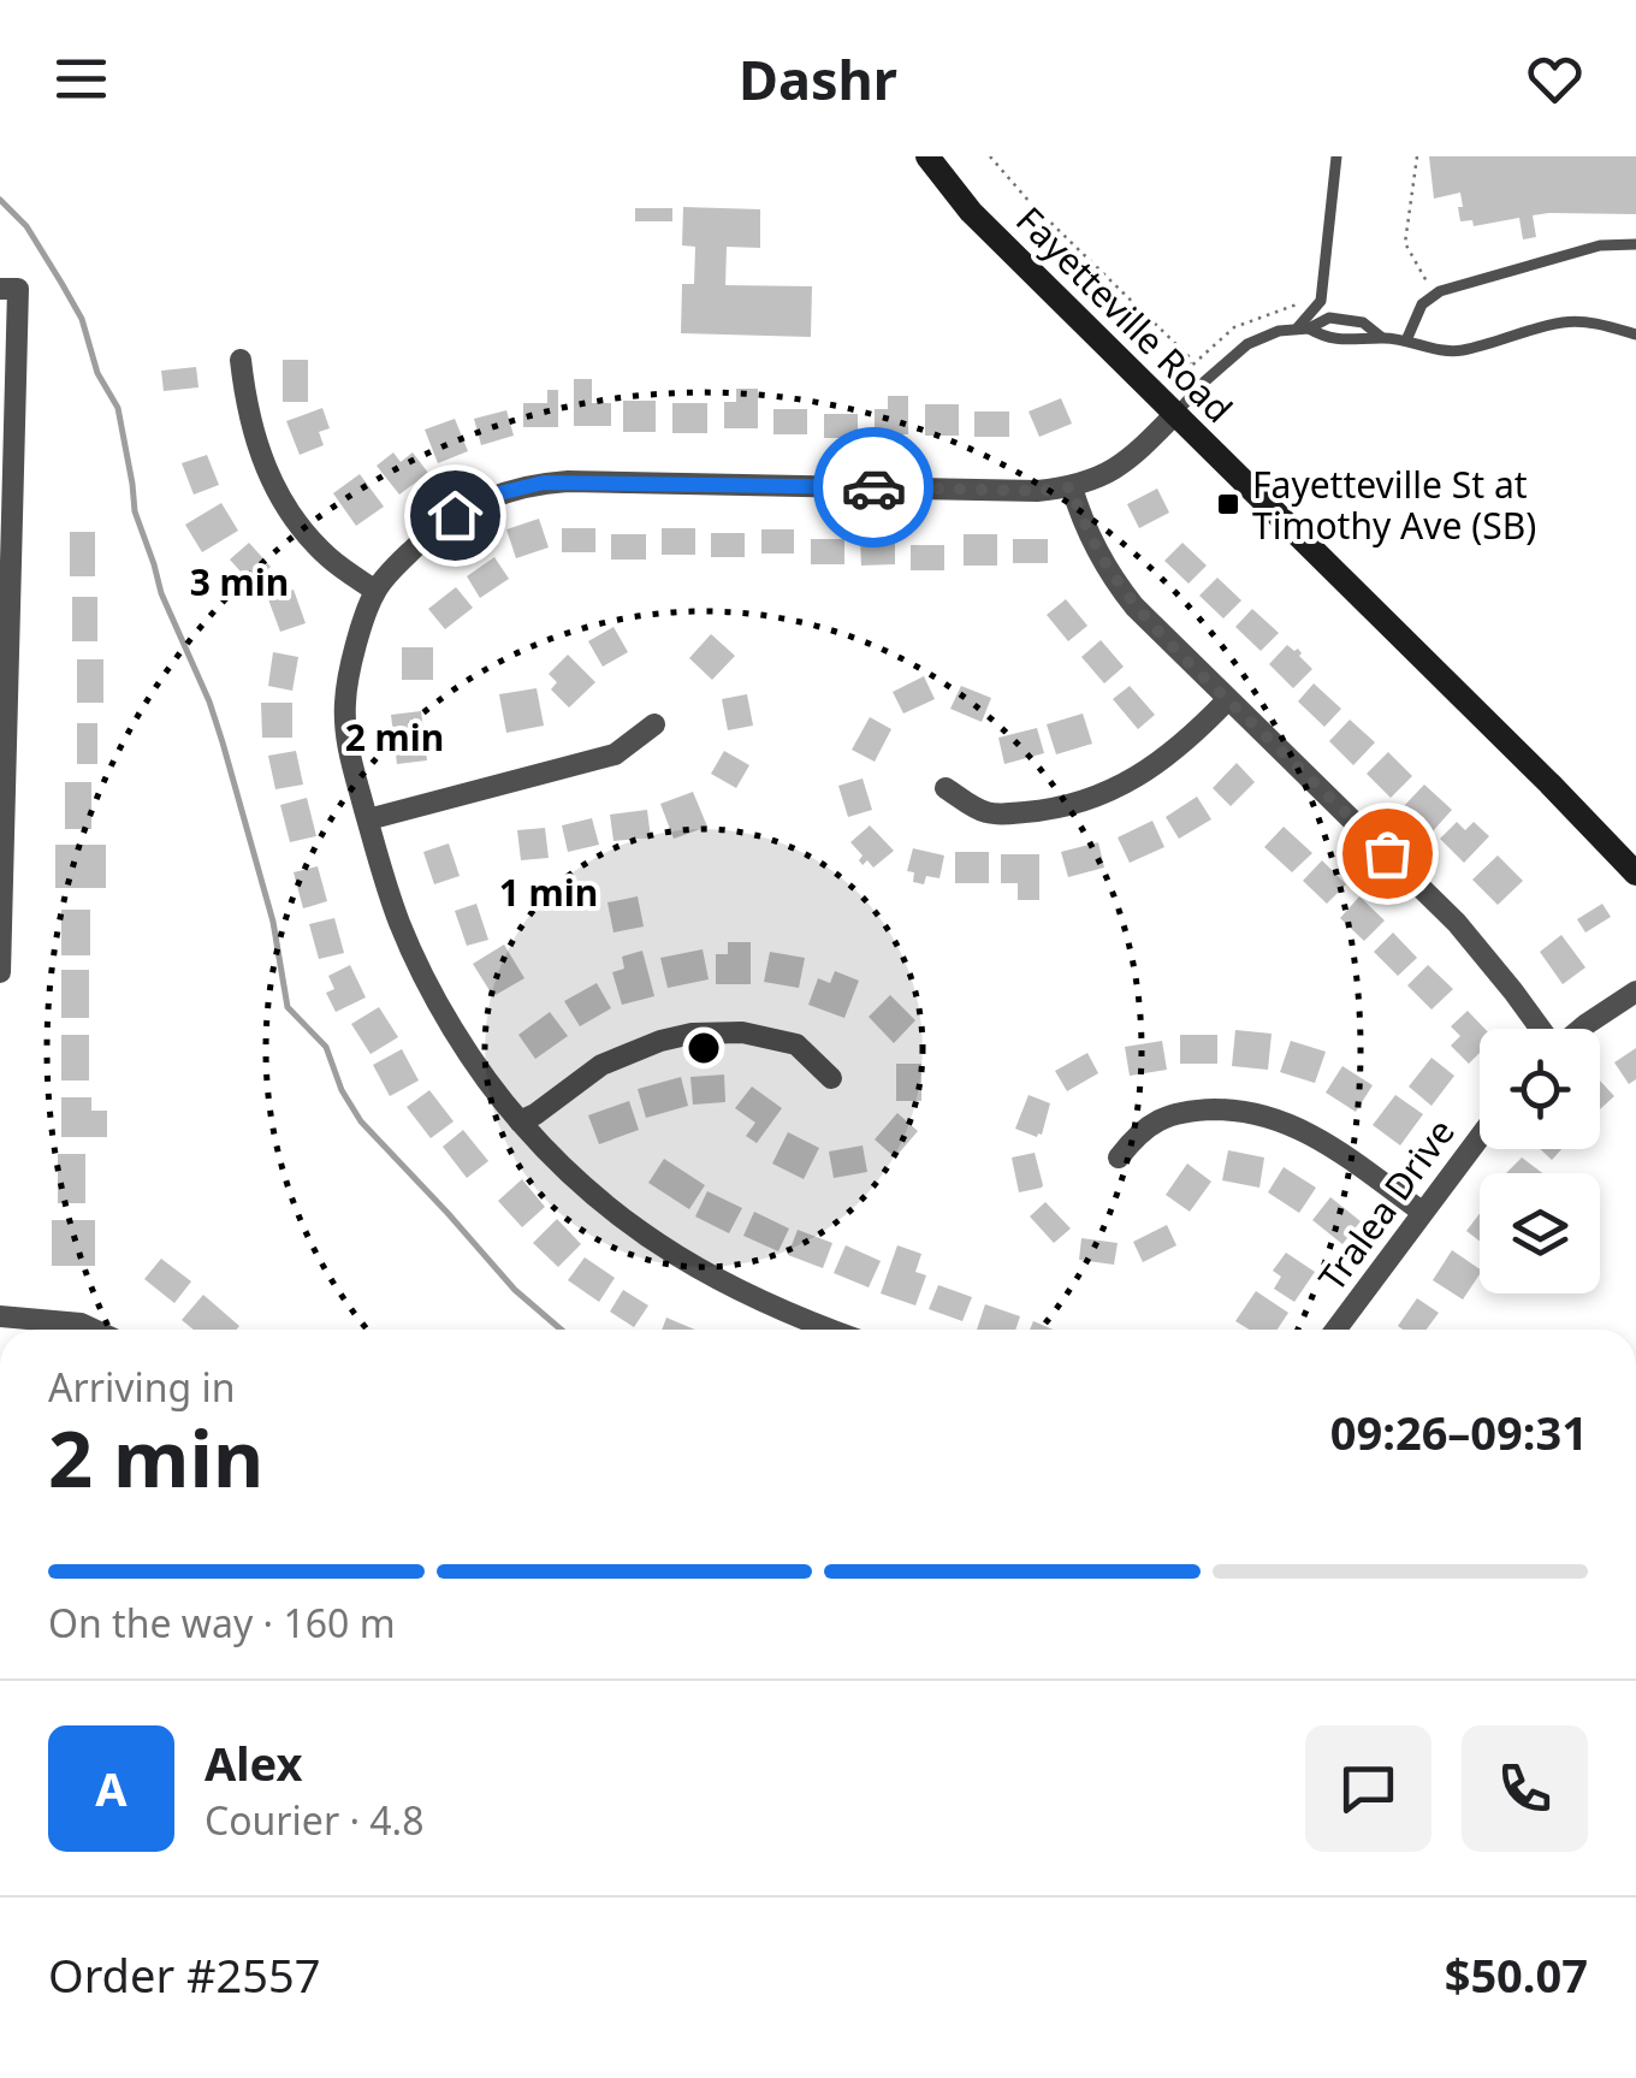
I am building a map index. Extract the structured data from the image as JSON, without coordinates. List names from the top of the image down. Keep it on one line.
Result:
{"streets":{"main road":["Fayetteville Road"],"street":["Tralea Drive"]},"places":{"transit":["Fayetteville St at Timothy Ave (SB)"]},"page":{"header":"Dashr","heading":["2 min","Arriving in","09:26–09:31"],"panel":["Alex","Courier · 4.8","Order #2557","$50.07"],"bar":"On the way · 160 m","round":"A"},"rings":["3 min","2 min","1 min"]}
